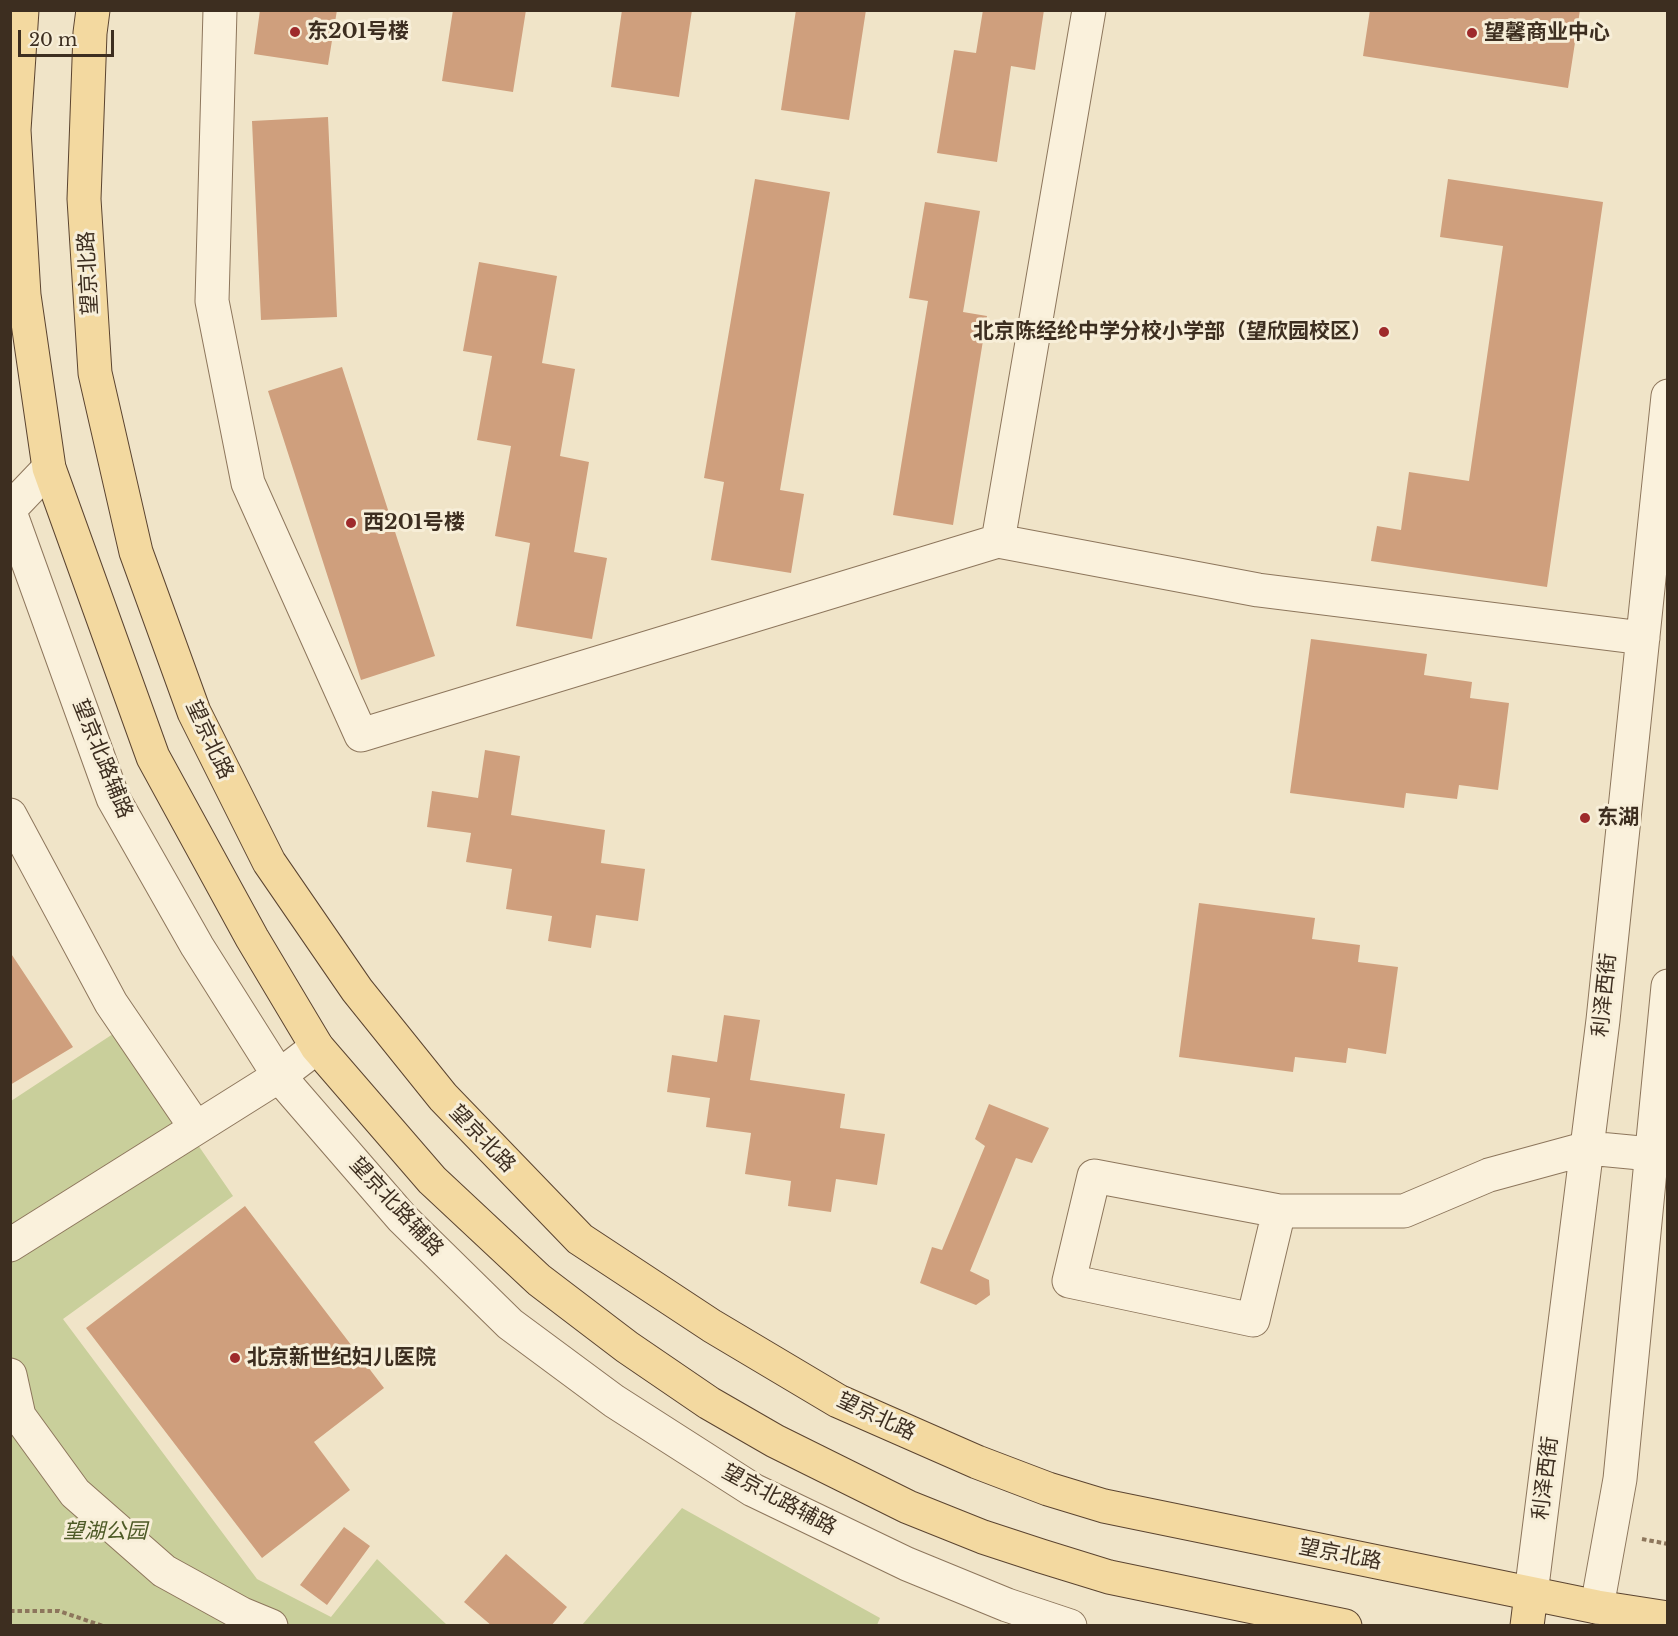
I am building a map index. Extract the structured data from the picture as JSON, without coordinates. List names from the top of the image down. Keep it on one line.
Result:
{"streets":{"main road":["望京北路"],"street":["望京北路辅路","利泽西街"]},"crossings":[["望京北路","利泽西街"]],"parks":["望湖公园"],"places":["东201号楼","望馨商业中心","北京陈经纶中学分校小学部（望欣园校区）","西201号楼","东湖","北京新世纪妇儿医院"],"scale_bar":"20 m"}
